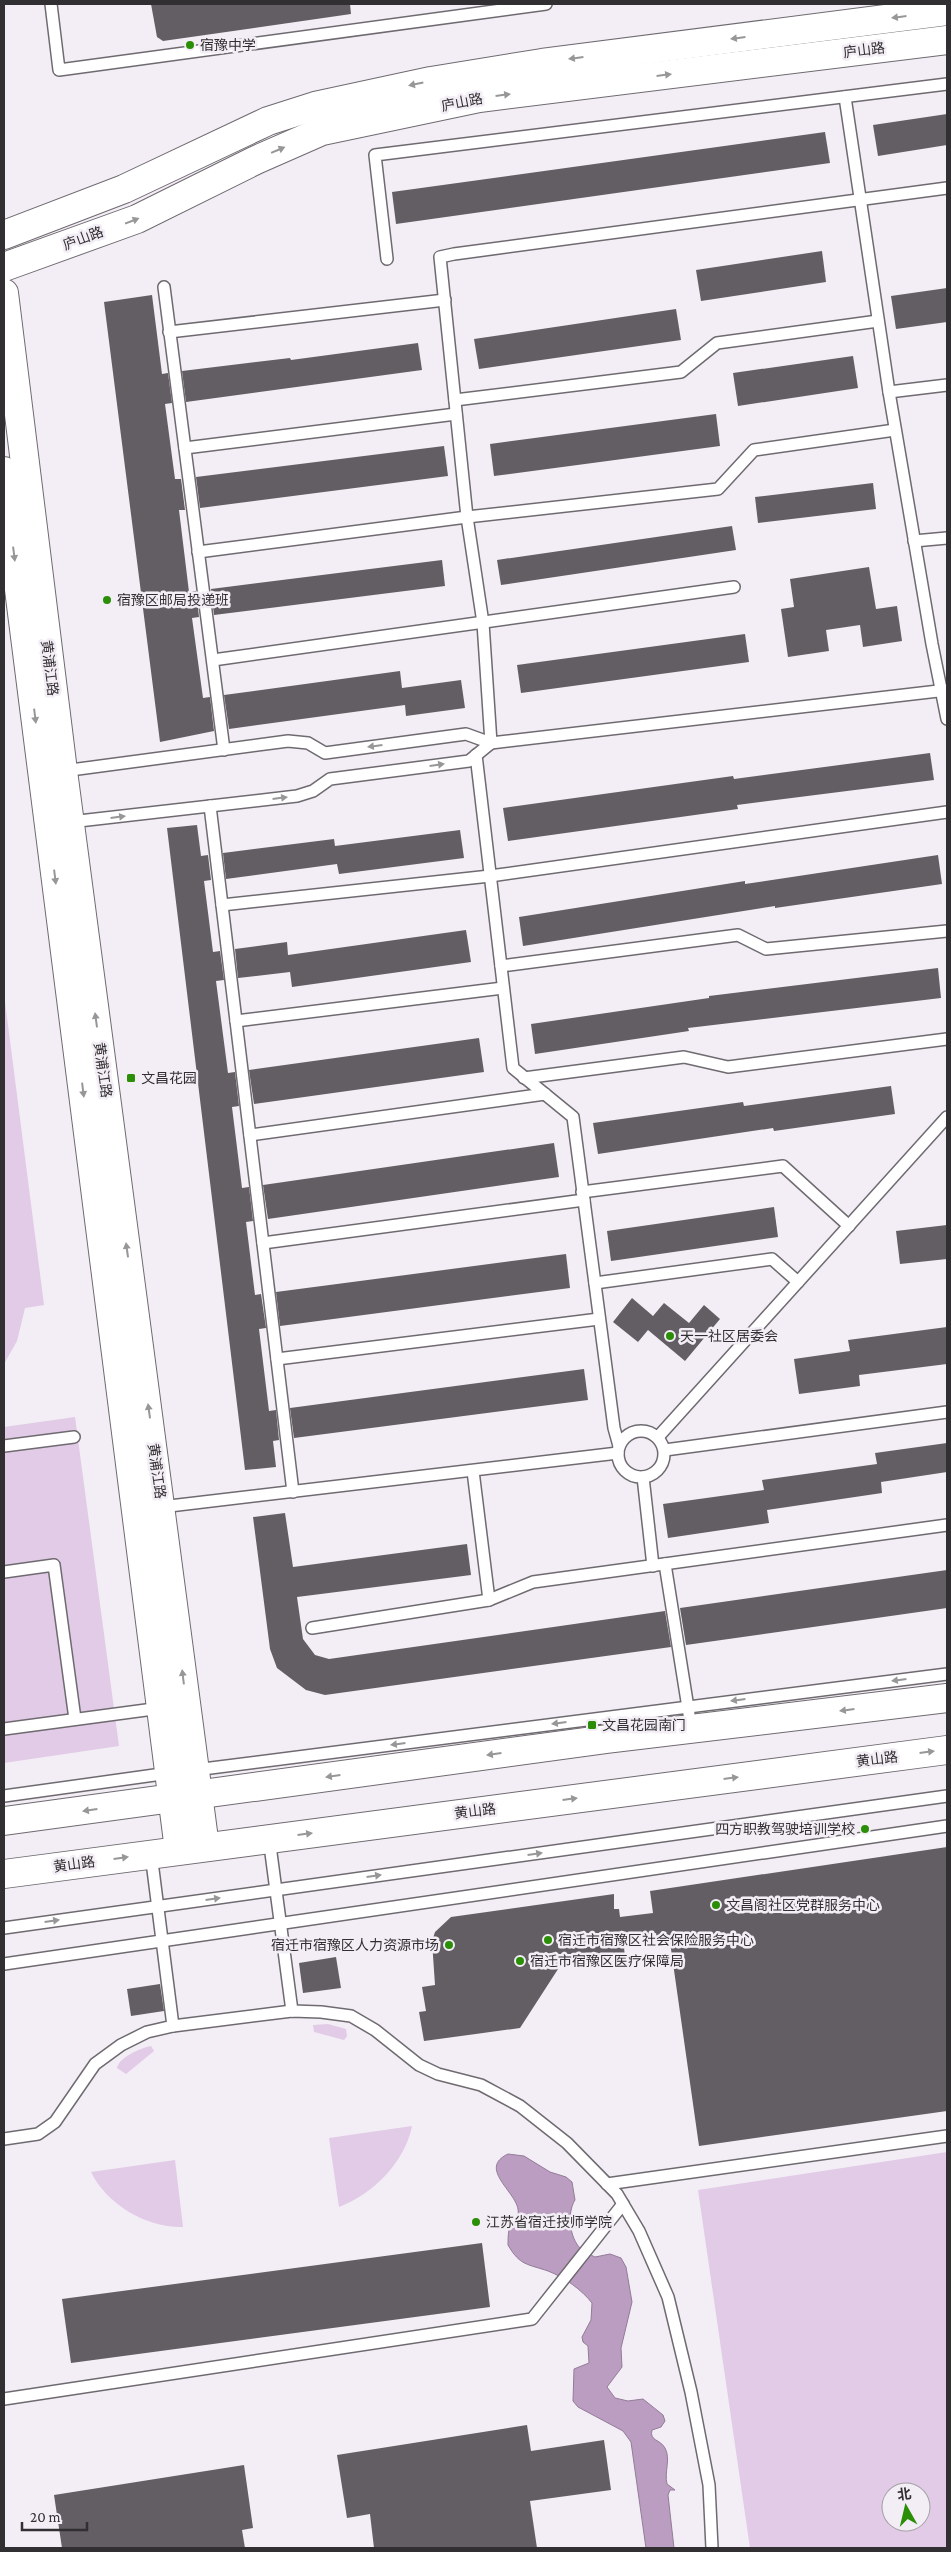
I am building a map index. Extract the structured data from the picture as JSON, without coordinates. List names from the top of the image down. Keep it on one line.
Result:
{"streets":{"street":["庐山路","黄浦江路","黄山路"]},"crossings":[["黄浦江路","黄山路"]],"places":{"other":["宿豫中学","宿豫区邮局投递班","天一社区居委会","四方职教驾驶培训学校","文昌阁社区党群服务中心","宿迁市宿豫区社会保险服务中心","宿迁市宿豫区人力资源市场","宿迁市宿豫区医疗保障局","江苏省宿迁技师学院"],"transit":["文昌花园","文昌花园南门"]},"scale_bar":"20 m","north":"top"}
